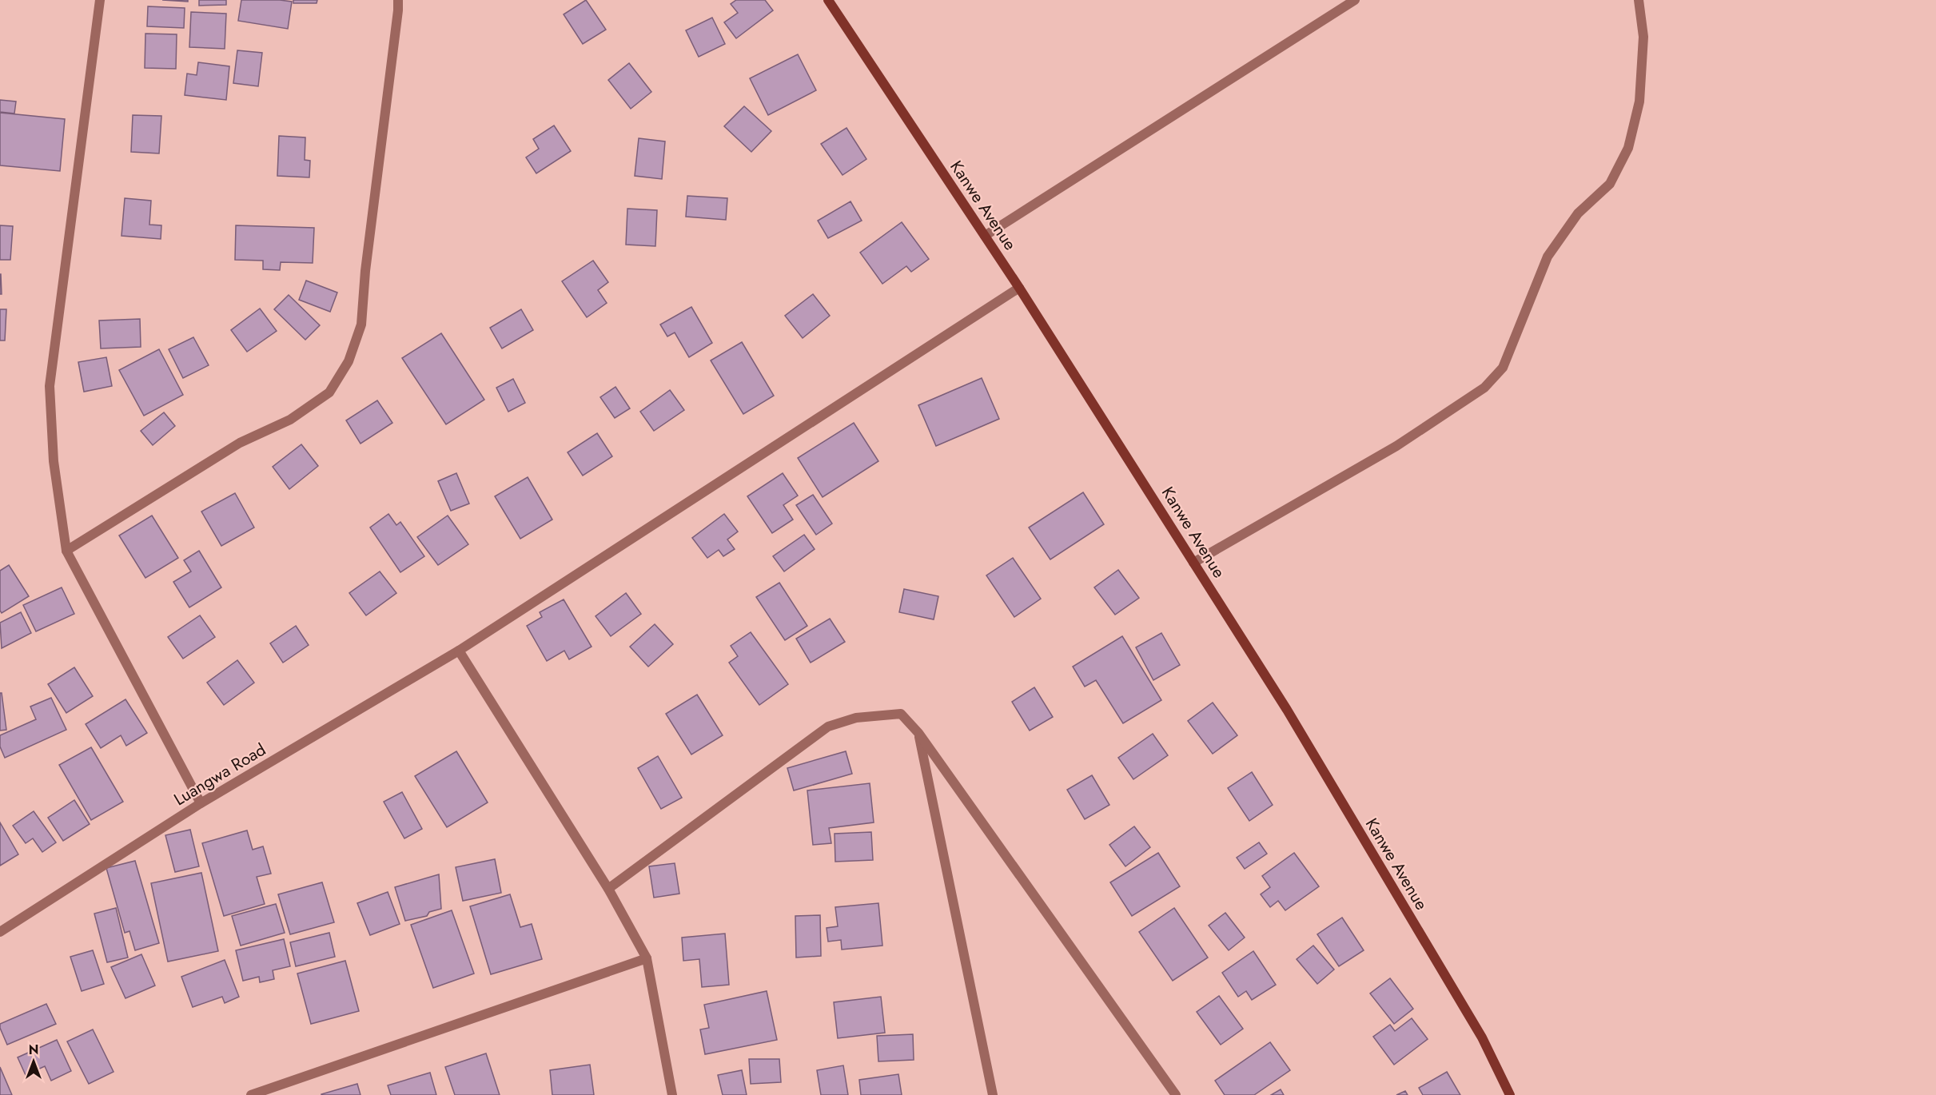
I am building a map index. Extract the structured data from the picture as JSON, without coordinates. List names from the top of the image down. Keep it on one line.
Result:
{"streets":{"main road":["Kanwe Avenue"],"street":["Luangwa Road"]},"crossings":[["Kanwe Avenue","Luangwa Road"]],"north":"top"}
